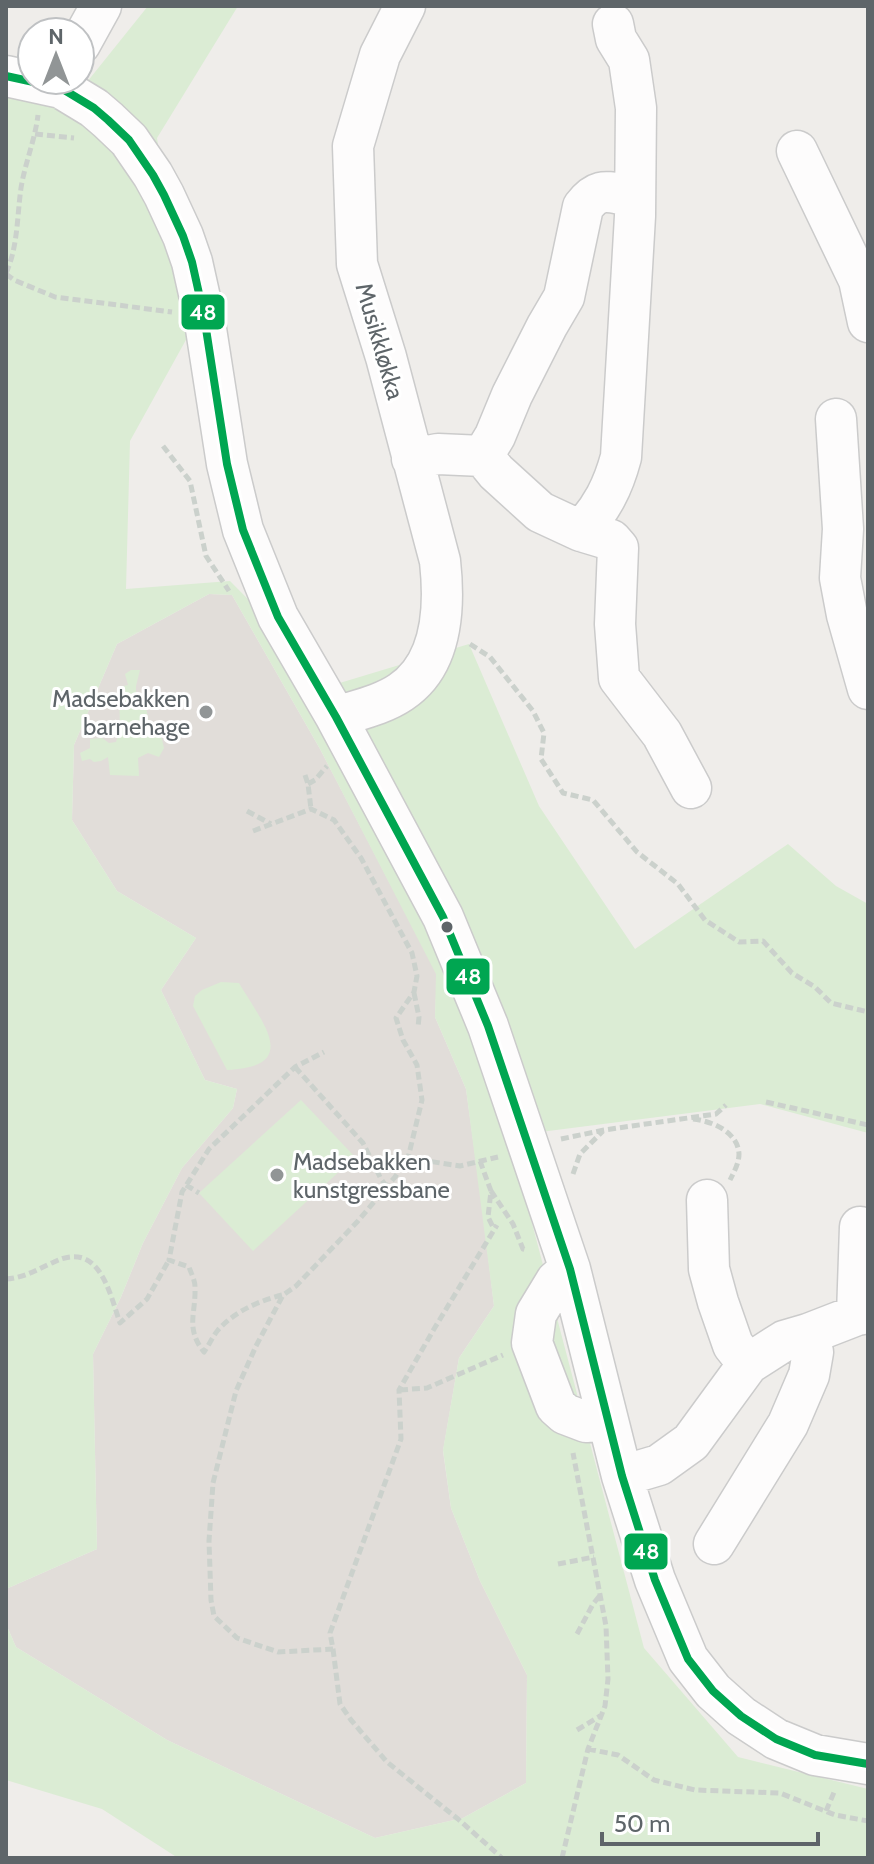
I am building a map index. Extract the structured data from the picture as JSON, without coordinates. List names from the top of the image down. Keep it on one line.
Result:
{"streets":{"street":["Musikkløkka"]},"places":["Madsebakken barnehage","Madsebakken kunstgressbane"],"lines":["transit line 48"],"scale_bar":"50 m","north":"top"}
